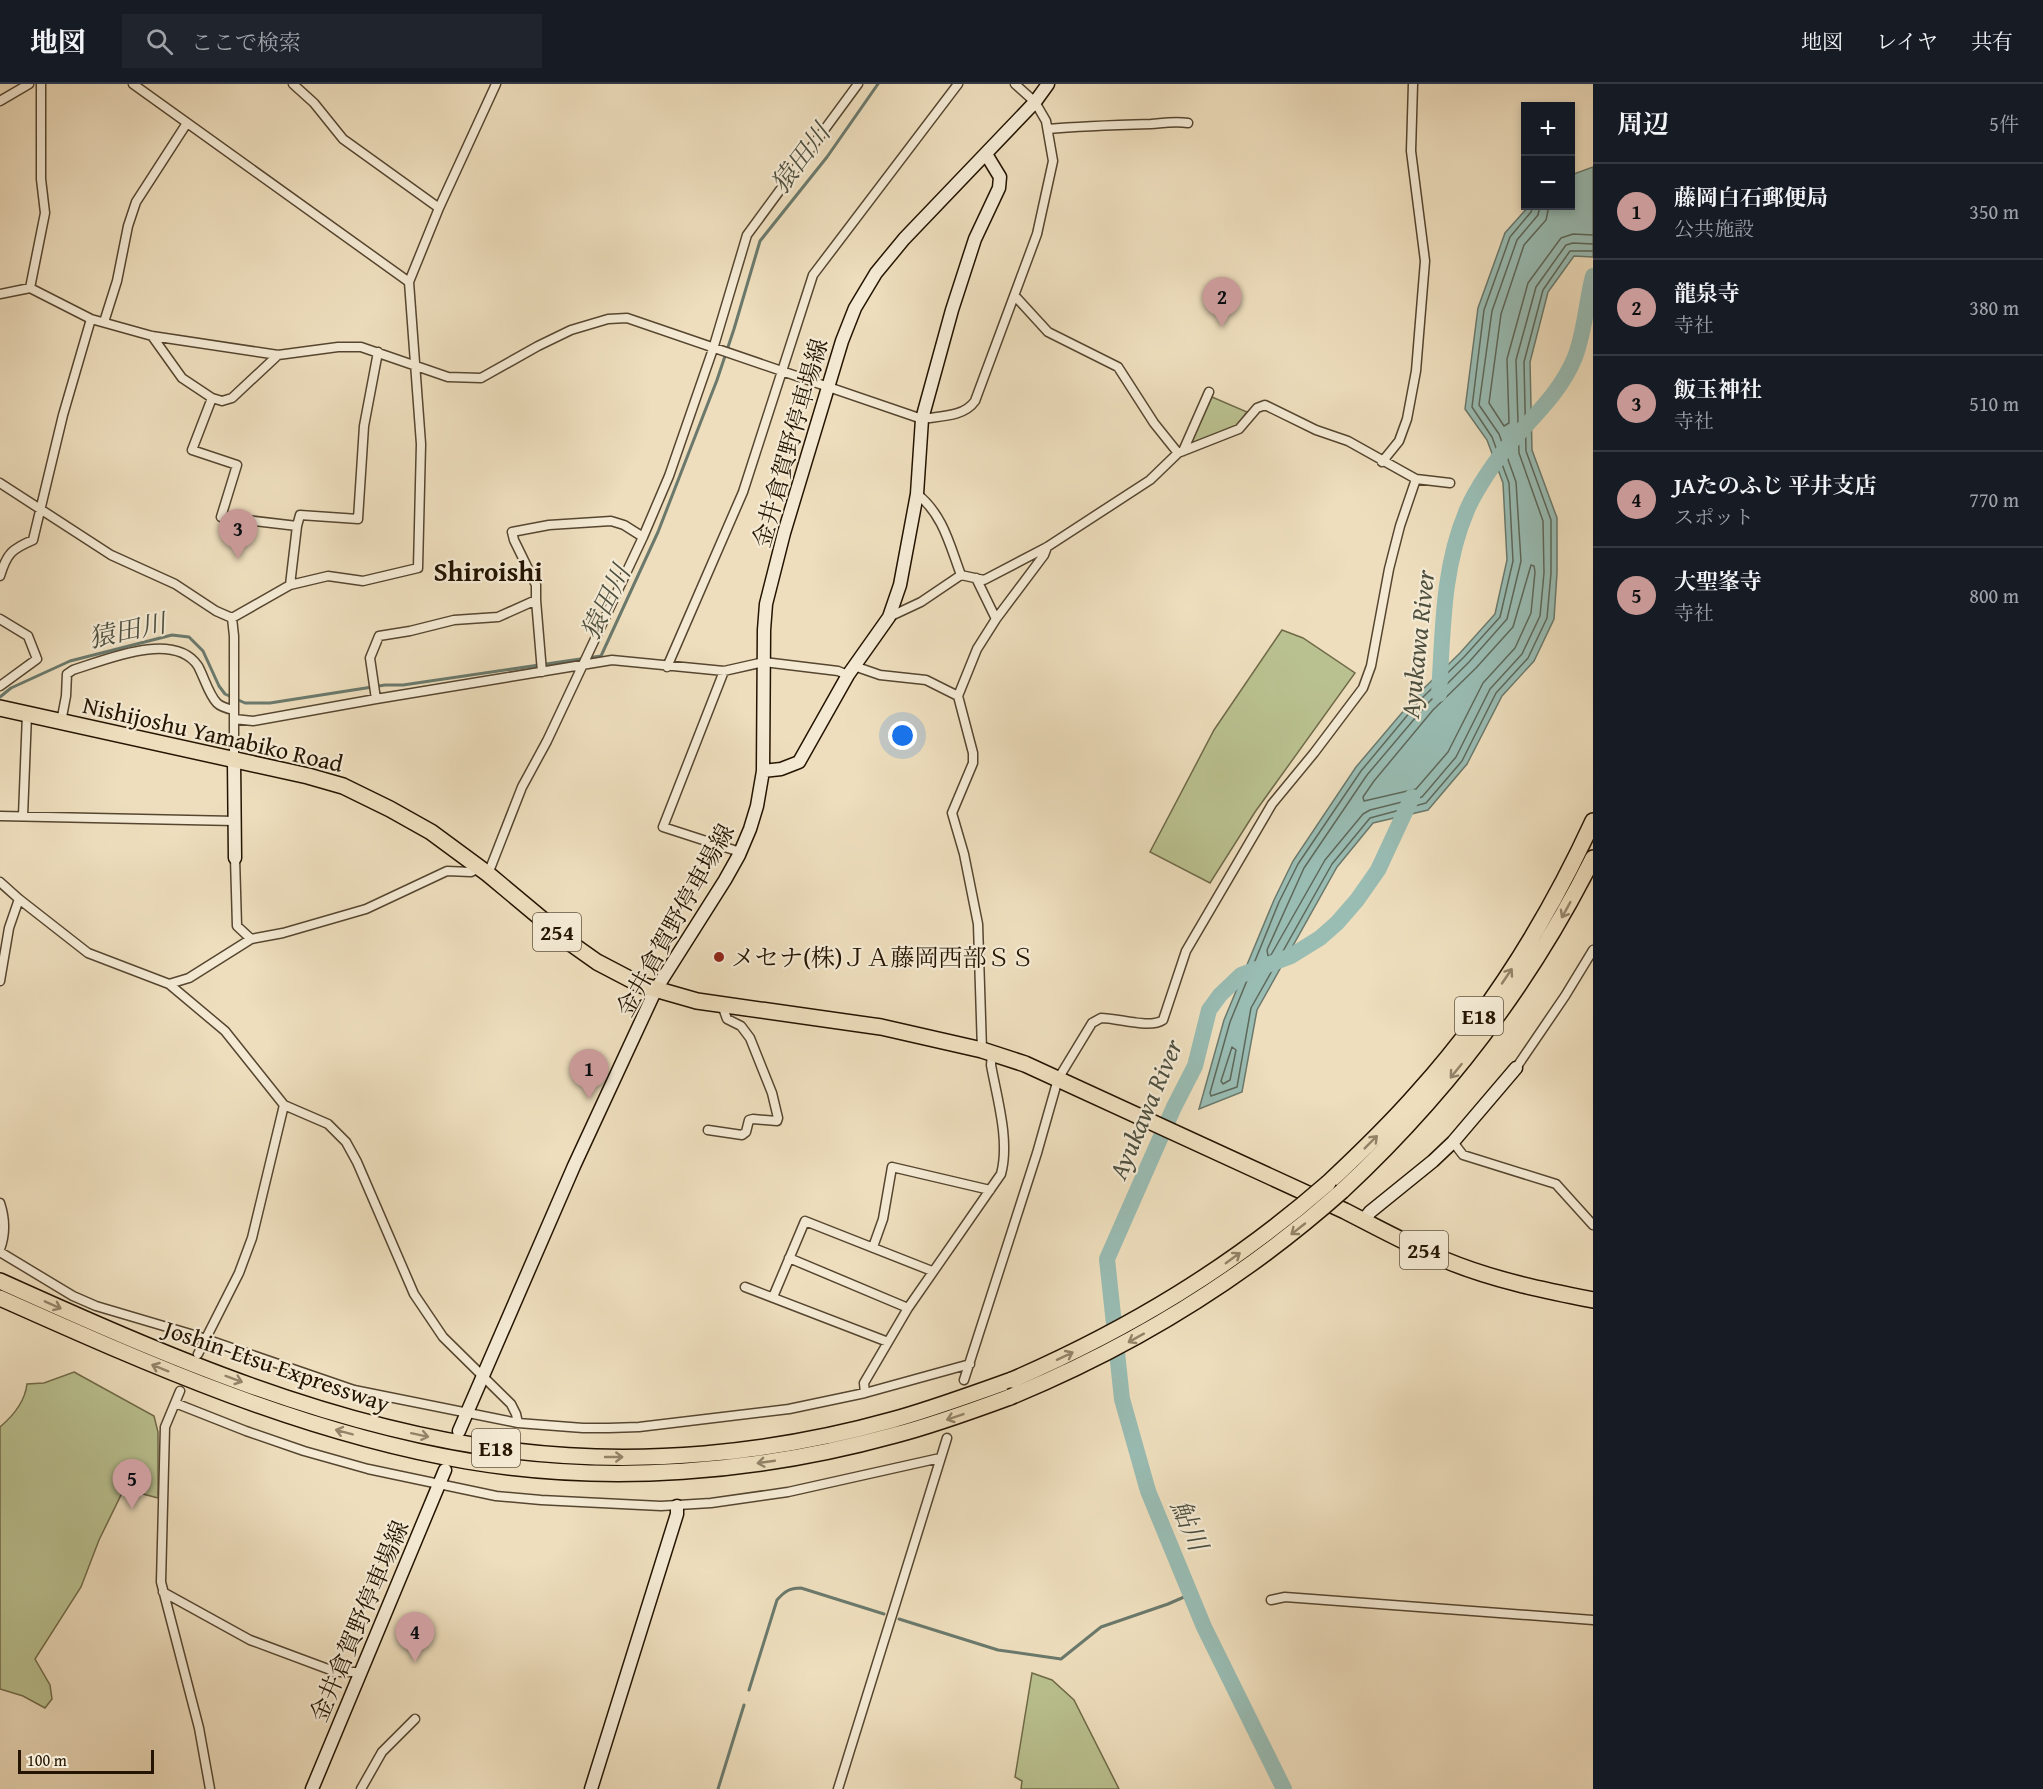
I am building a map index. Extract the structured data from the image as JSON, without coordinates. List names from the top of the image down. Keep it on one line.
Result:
{"streets":{"highway":["Nishijoshu Yamabiko Road","254","E18","Joshin-Etsu Expressway"],"main road":["金井倉賀野停車場線"]},"crossings":[["金井倉賀野停車場線","Nishijoshu Yamabiko Road"]],"districts":["Shiroishi"],"water":["猿田川","Ayukawa River","鮎川"],"places":["メセナ(株)ＪＡ藤岡西部ＳＳ"],"scale_bar":"100 m","page":{"header":"地図","search":"ここで検索","nav":["地図","レイヤ","共有"],"heading":["周辺","5件"],"map_buttons":["+","−"],"list":[{"mark":"1","name":"藤岡白石郵便局","note":"公共施設","value":"350 m"},{"mark":"2","name":"龍泉寺","note":"寺社","value":"380 m"},{"mark":"3","name":"飯玉神社","note":"寺社","value":"510 m"},{"mark":"4","name":"JAたのふじ 平井支店","note":"スポット","value":"770 m"},{"mark":"5","name":"大聖峯寺","note":"寺社","value":"800 m"}],"pins":["2","3","1","5","4"],"scale":"100 m"}}
